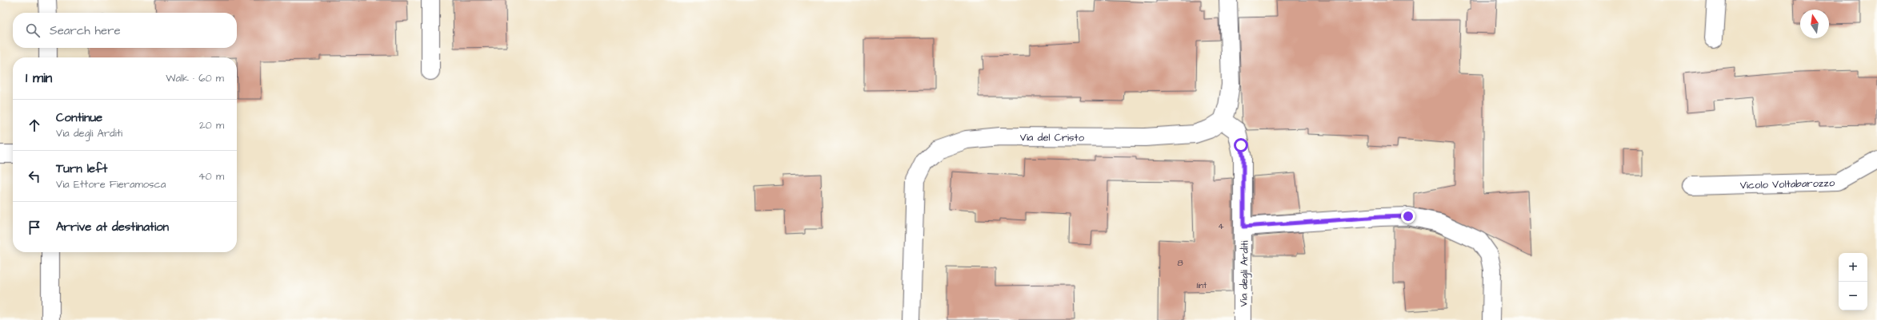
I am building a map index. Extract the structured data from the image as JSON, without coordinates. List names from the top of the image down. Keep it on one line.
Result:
{"streets":{"street":["Via del Cristo","Vicolo Voltabarozzo","Via degli Arditi"]},"crossings":[["Via del Cristo","Via degli Arditi"]],"house_numbers":["4","8","1int"],"north":"top","page":{"search":"Search here","heading":["1 min","Walk · 60 m"],"list":[["Continue","Via degli Arditi","20 m"],["Turn left","Via Ettore Fieramosca","40 m"],"Arrive at destination"],"map_buttons":["+","−"]}}
